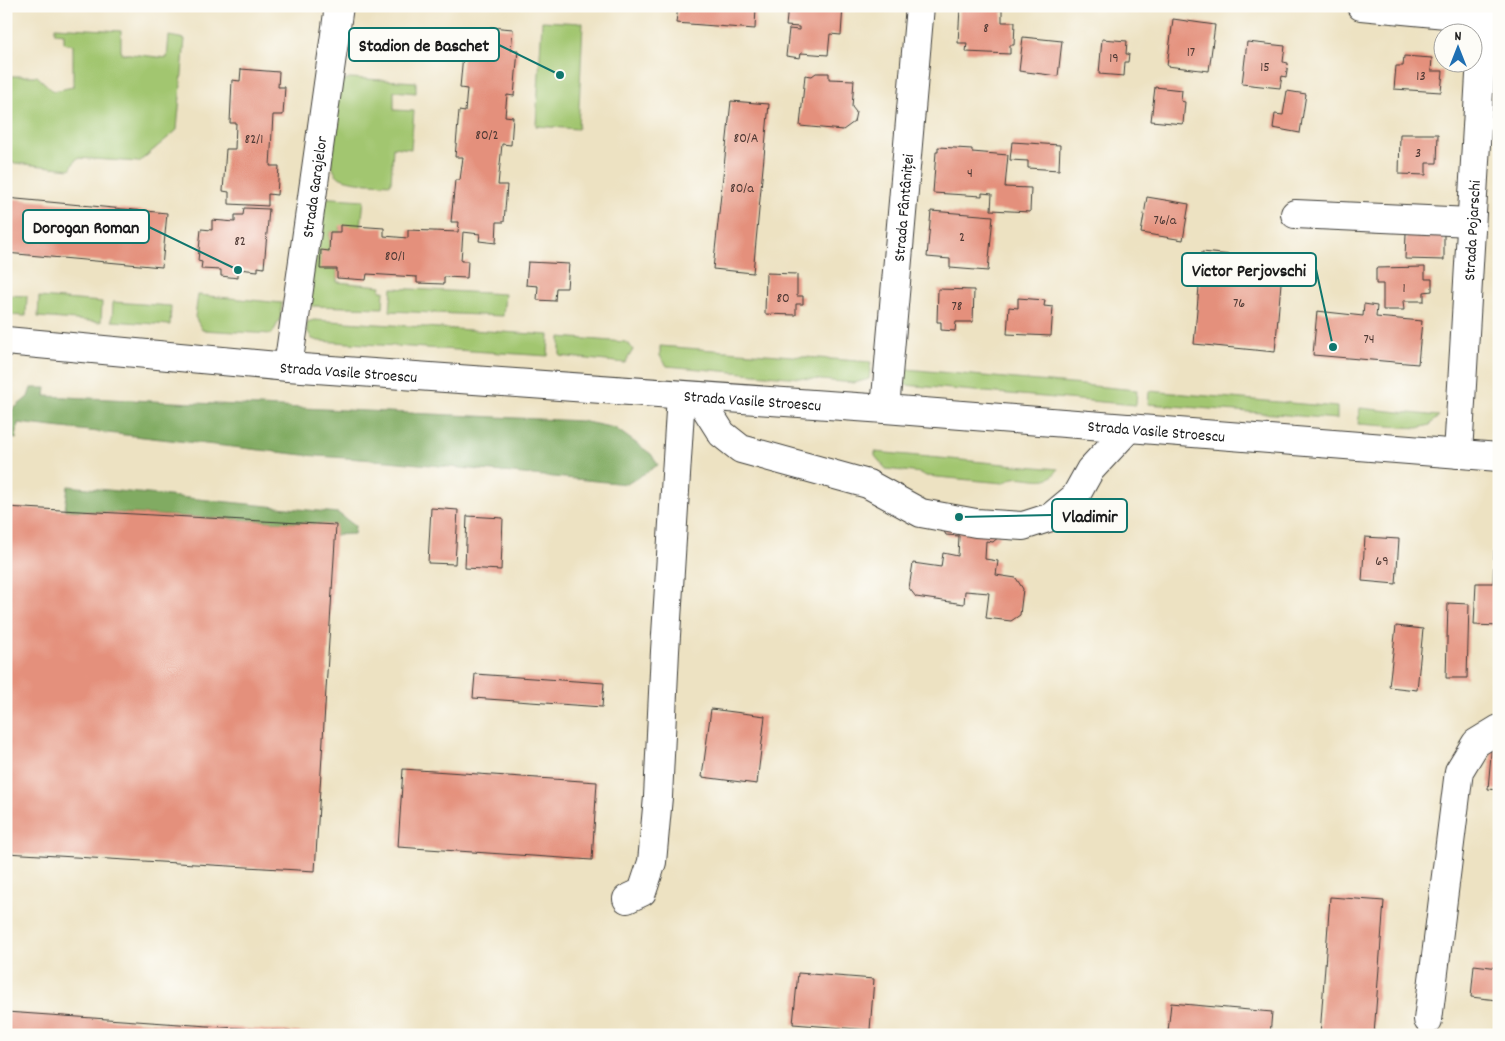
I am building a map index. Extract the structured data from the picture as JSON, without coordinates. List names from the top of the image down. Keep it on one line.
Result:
{"streets":{"main road":["Strada Garajelor","Strada Fântâniței","Strada Pojarschi","Strada Vasile Stroescu"]},"crossings":[["Strada Garajelor","Strada Vasile Stroescu"],["Strada Fântâniței","Strada Vasile Stroescu"],["Strada Pojarschi","Strada Vasile Stroescu"]],"places":["Stadion de Baschet","Dorogan Roman","Victor Perjovschi","Vladimir"],"house_numbers":["8","17","19","15","13","80/2","80/A","82/1","3","4","80/a","76/a","2","82","80/1","1","80","76","78","74","69"],"north":"top"}
